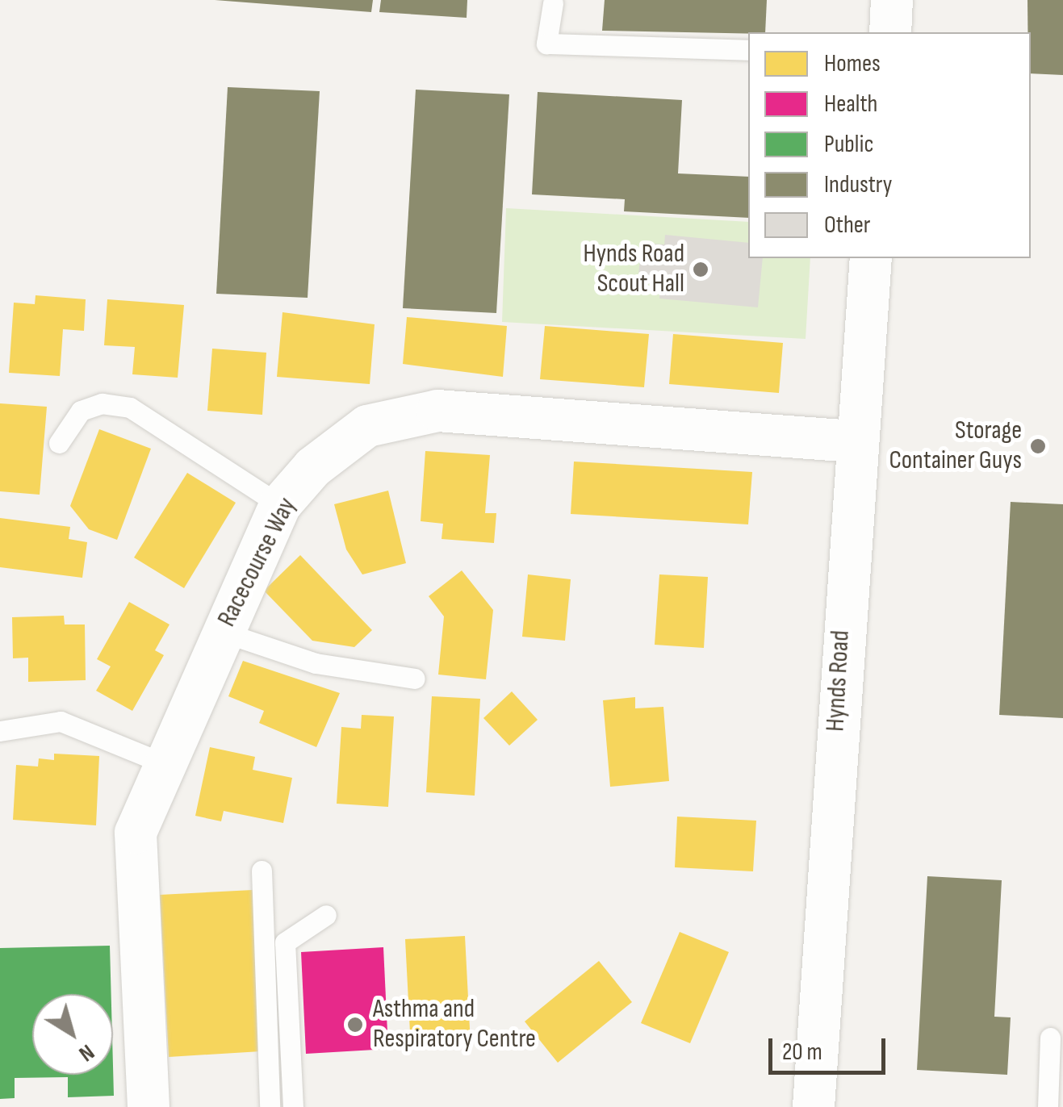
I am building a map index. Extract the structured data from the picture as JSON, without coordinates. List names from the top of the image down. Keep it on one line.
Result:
{"streets":{"street":["Racecourse Way","Hynds Road"]},"crossings":[["Racecourse Way","Hynds Road"]],"places":["Hynds Road Scout Hall","Storage Container Guys","Asthma and Respiratory Centre"],"legend":["Homes","Health","Public","Industry","Other"],"scale_bar":"20 m","north":"bottom right"}
